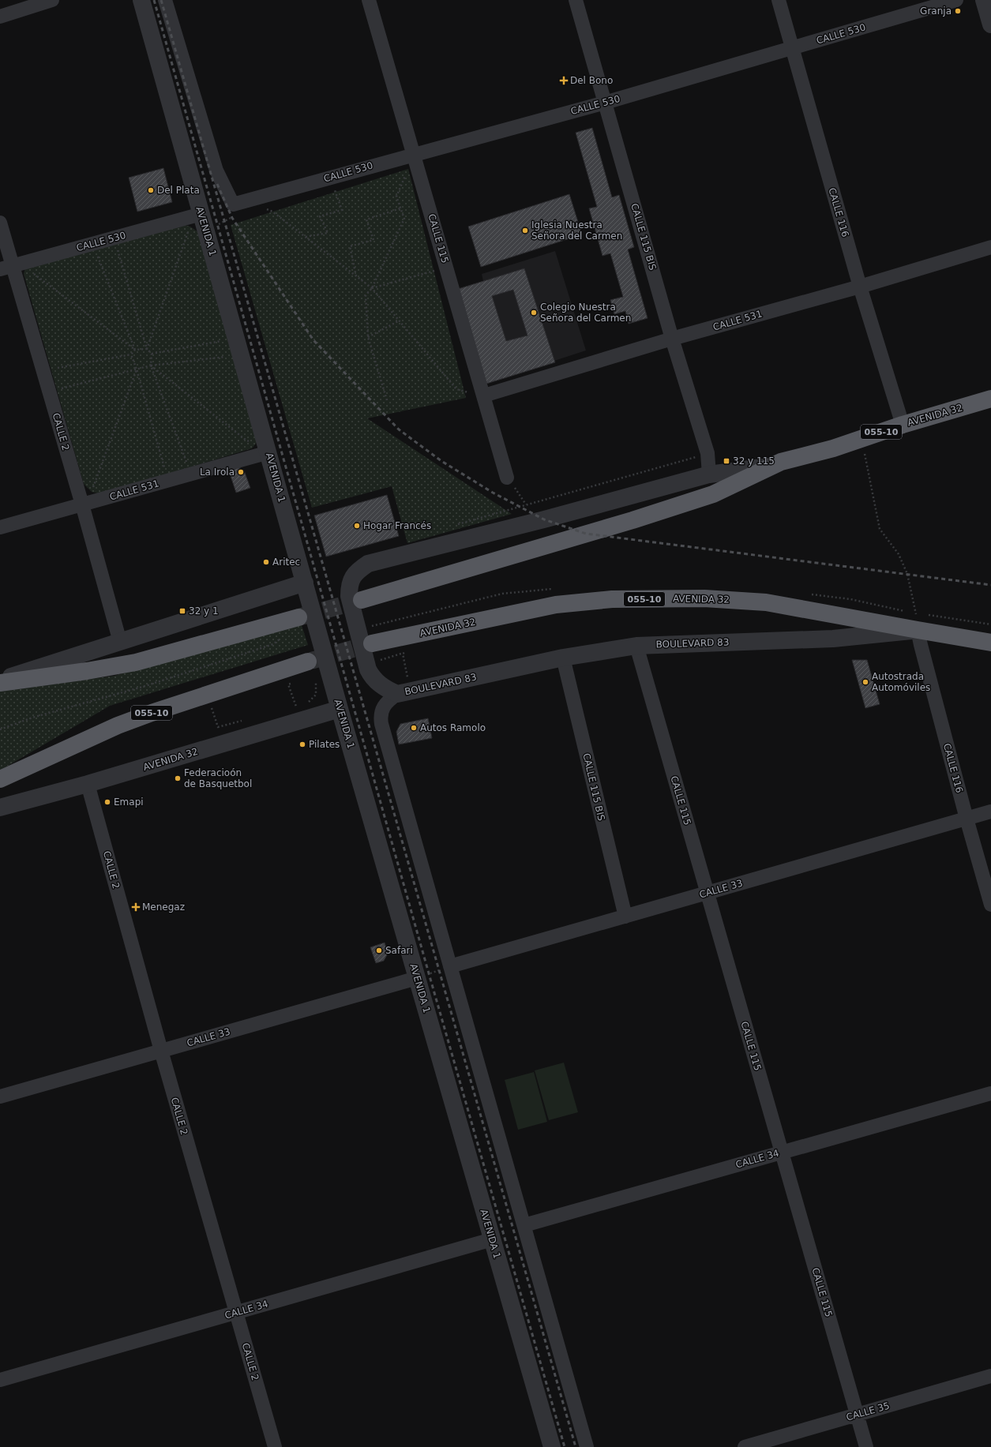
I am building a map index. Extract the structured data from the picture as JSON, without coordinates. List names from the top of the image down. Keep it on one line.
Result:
{"streets":{"highway":["AVENIDA 32","055-10","BOULEVARD 83"],"street":["CALLE 530","CALLE 116","AVENIDA 1","CALLE 115 BIS","CALLE 115","CALLE 531","CALLE 2","CALLE 33","CALLE 34","CALLE 35"]},"crossings":[["CALLE 530","CALLE 116"],["CALLE 530","AVENIDA 1"],["CALLE 530","CALLE 115 BIS"],["CALLE 530","CALLE 115"],["CALLE 530","CALLE 2"],["CALLE 116","CALLE 531"],["CALLE 116","AVENIDA 32"],["CALLE 116","BOULEVARD 83"],["CALLE 116","CALLE 33"],["AVENIDA 1","CALLE 531"],["AVENIDA 1","AVENIDA 32"],["AVENIDA 1","CALLE 33"],["AVENIDA 1","CALLE 34"],["CALLE 115 BIS","CALLE 531"],["CALLE 115 BIS","AVENIDA 32"],["CALLE 115 BIS","BOULEVARD 83"],["CALLE 115 BIS","CALLE 33"],["CALLE 115","CALLE 531"],["CALLE 115","BOULEVARD 83"],["CALLE 115","CALLE 33"],["CALLE 115","CALLE 34"],["CALLE 115","CALLE 35"],["CALLE 531","CALLE 2"],["AVENIDA 32","CALLE 2"],["AVENIDA 32","BOULEVARD 83"],["CALLE 2","CALLE 33"],["CALLE 2","CALLE 34"]],"places":{"other":["Granja","Del Plata","Iglesia Nuestra Señora del Carmen","Colegio Nuestra Señora del Carmen","La Irola","Hogar Francés","Aritec","Autostrada Automóviles","Autos Ramolo","Pilates","Federacioón de Basquetbol","Emapi","Safari"],"health":["Del Bono","Menegaz"],"transit":["32 y 115","32 y 1"]}}
